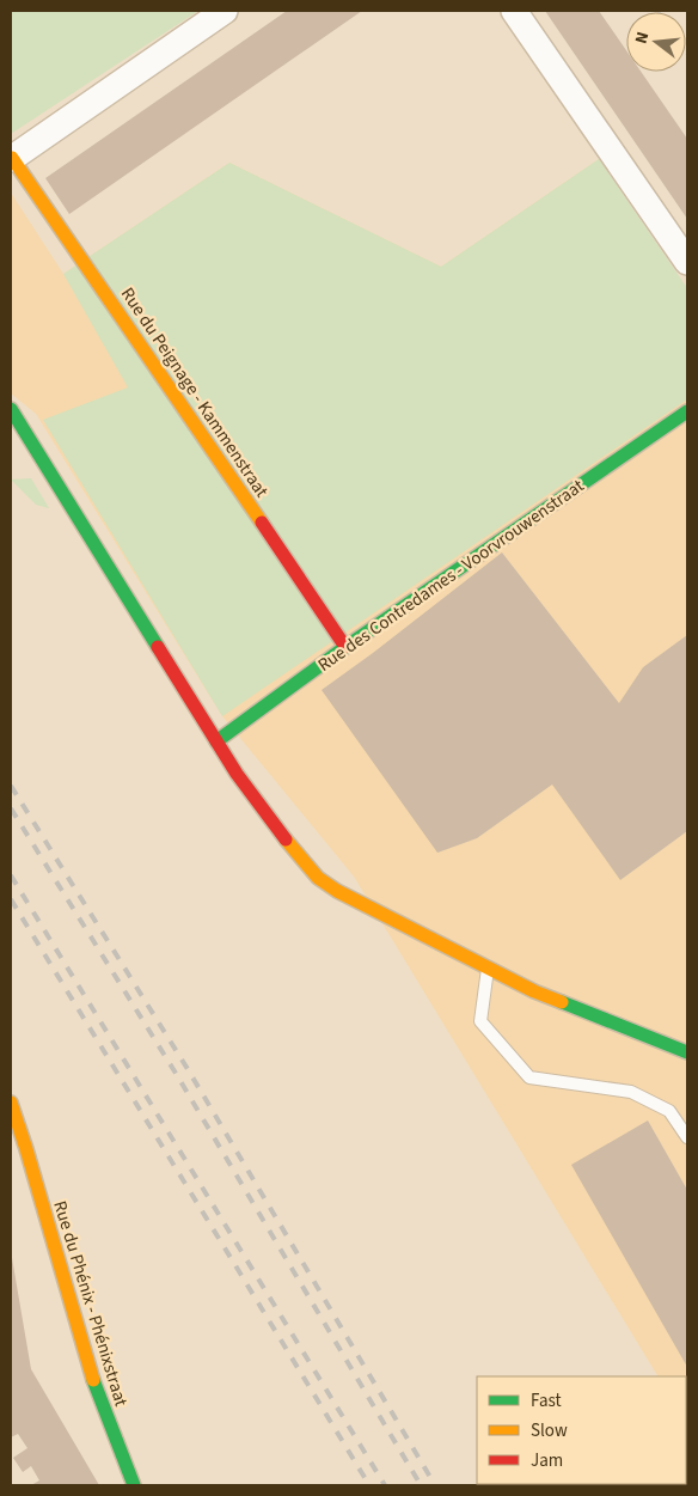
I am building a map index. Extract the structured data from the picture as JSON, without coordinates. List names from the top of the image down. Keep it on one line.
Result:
{"streets":{"street":["Rue du Peignage - Kammenstraat","Rue des Contredames - Voorvrouwenstraat","Rue du Phénix - Phénixstraat"]},"crossings":[["Rue du Peignage - Kammenstraat","Rue des Contredames - Voorvrouwenstraat"]],"legend":["Fast","Slow","Jam"],"north":"left"}
